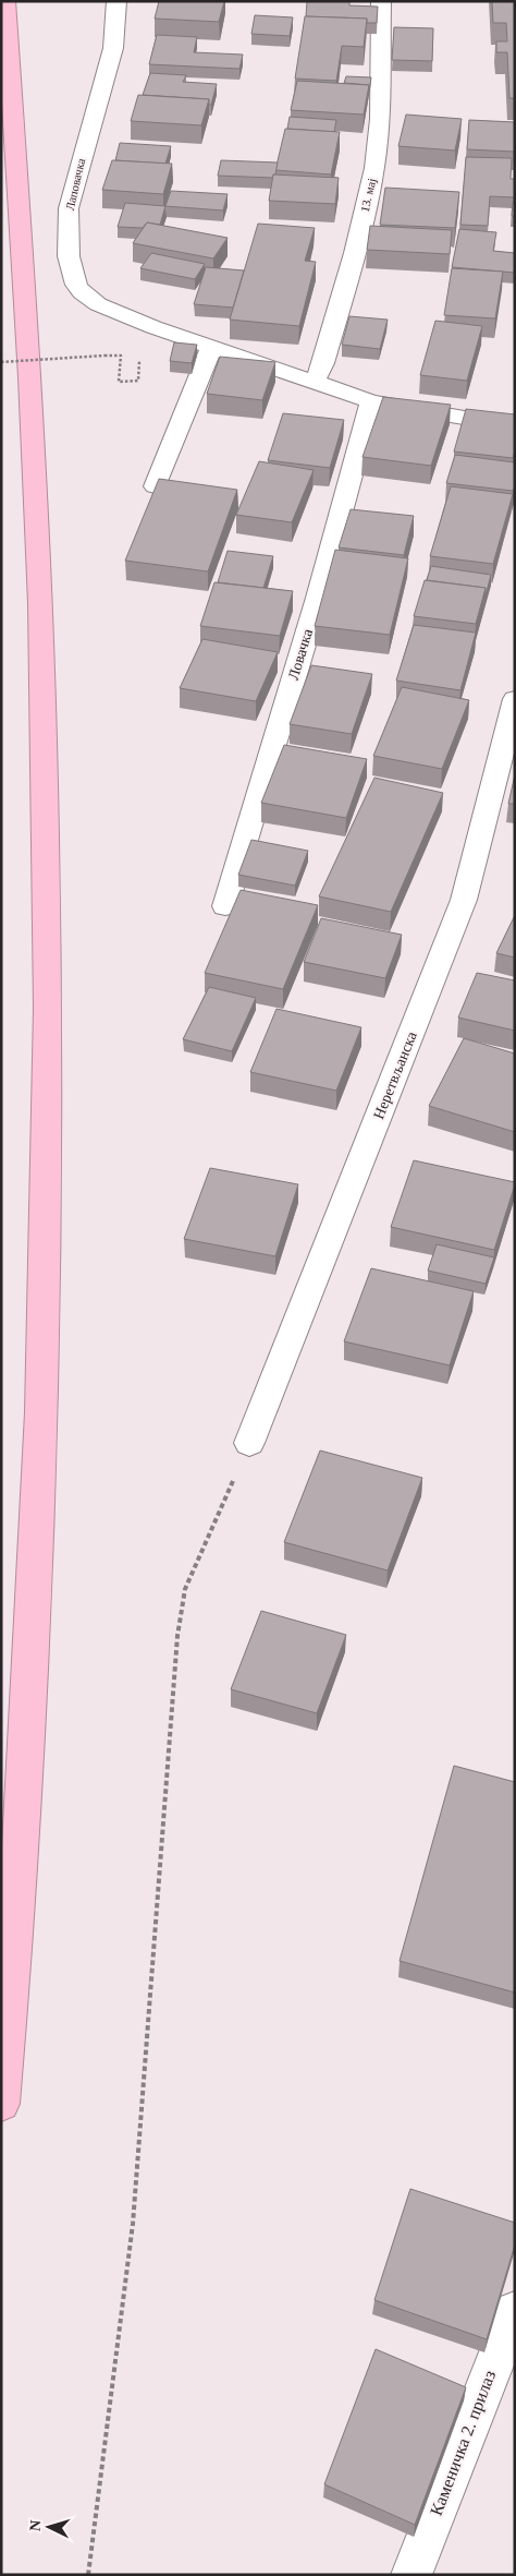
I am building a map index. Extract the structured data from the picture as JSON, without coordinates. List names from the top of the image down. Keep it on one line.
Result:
{"streets":{"street":["Лаповачка","13. мај","Ловачка","Неретвљанска","Каменичка 2. прилаз"]},"crossings":[["Лаповачка","13. мај"],["Лаповачка","Ловачка"]],"north":"left"}
